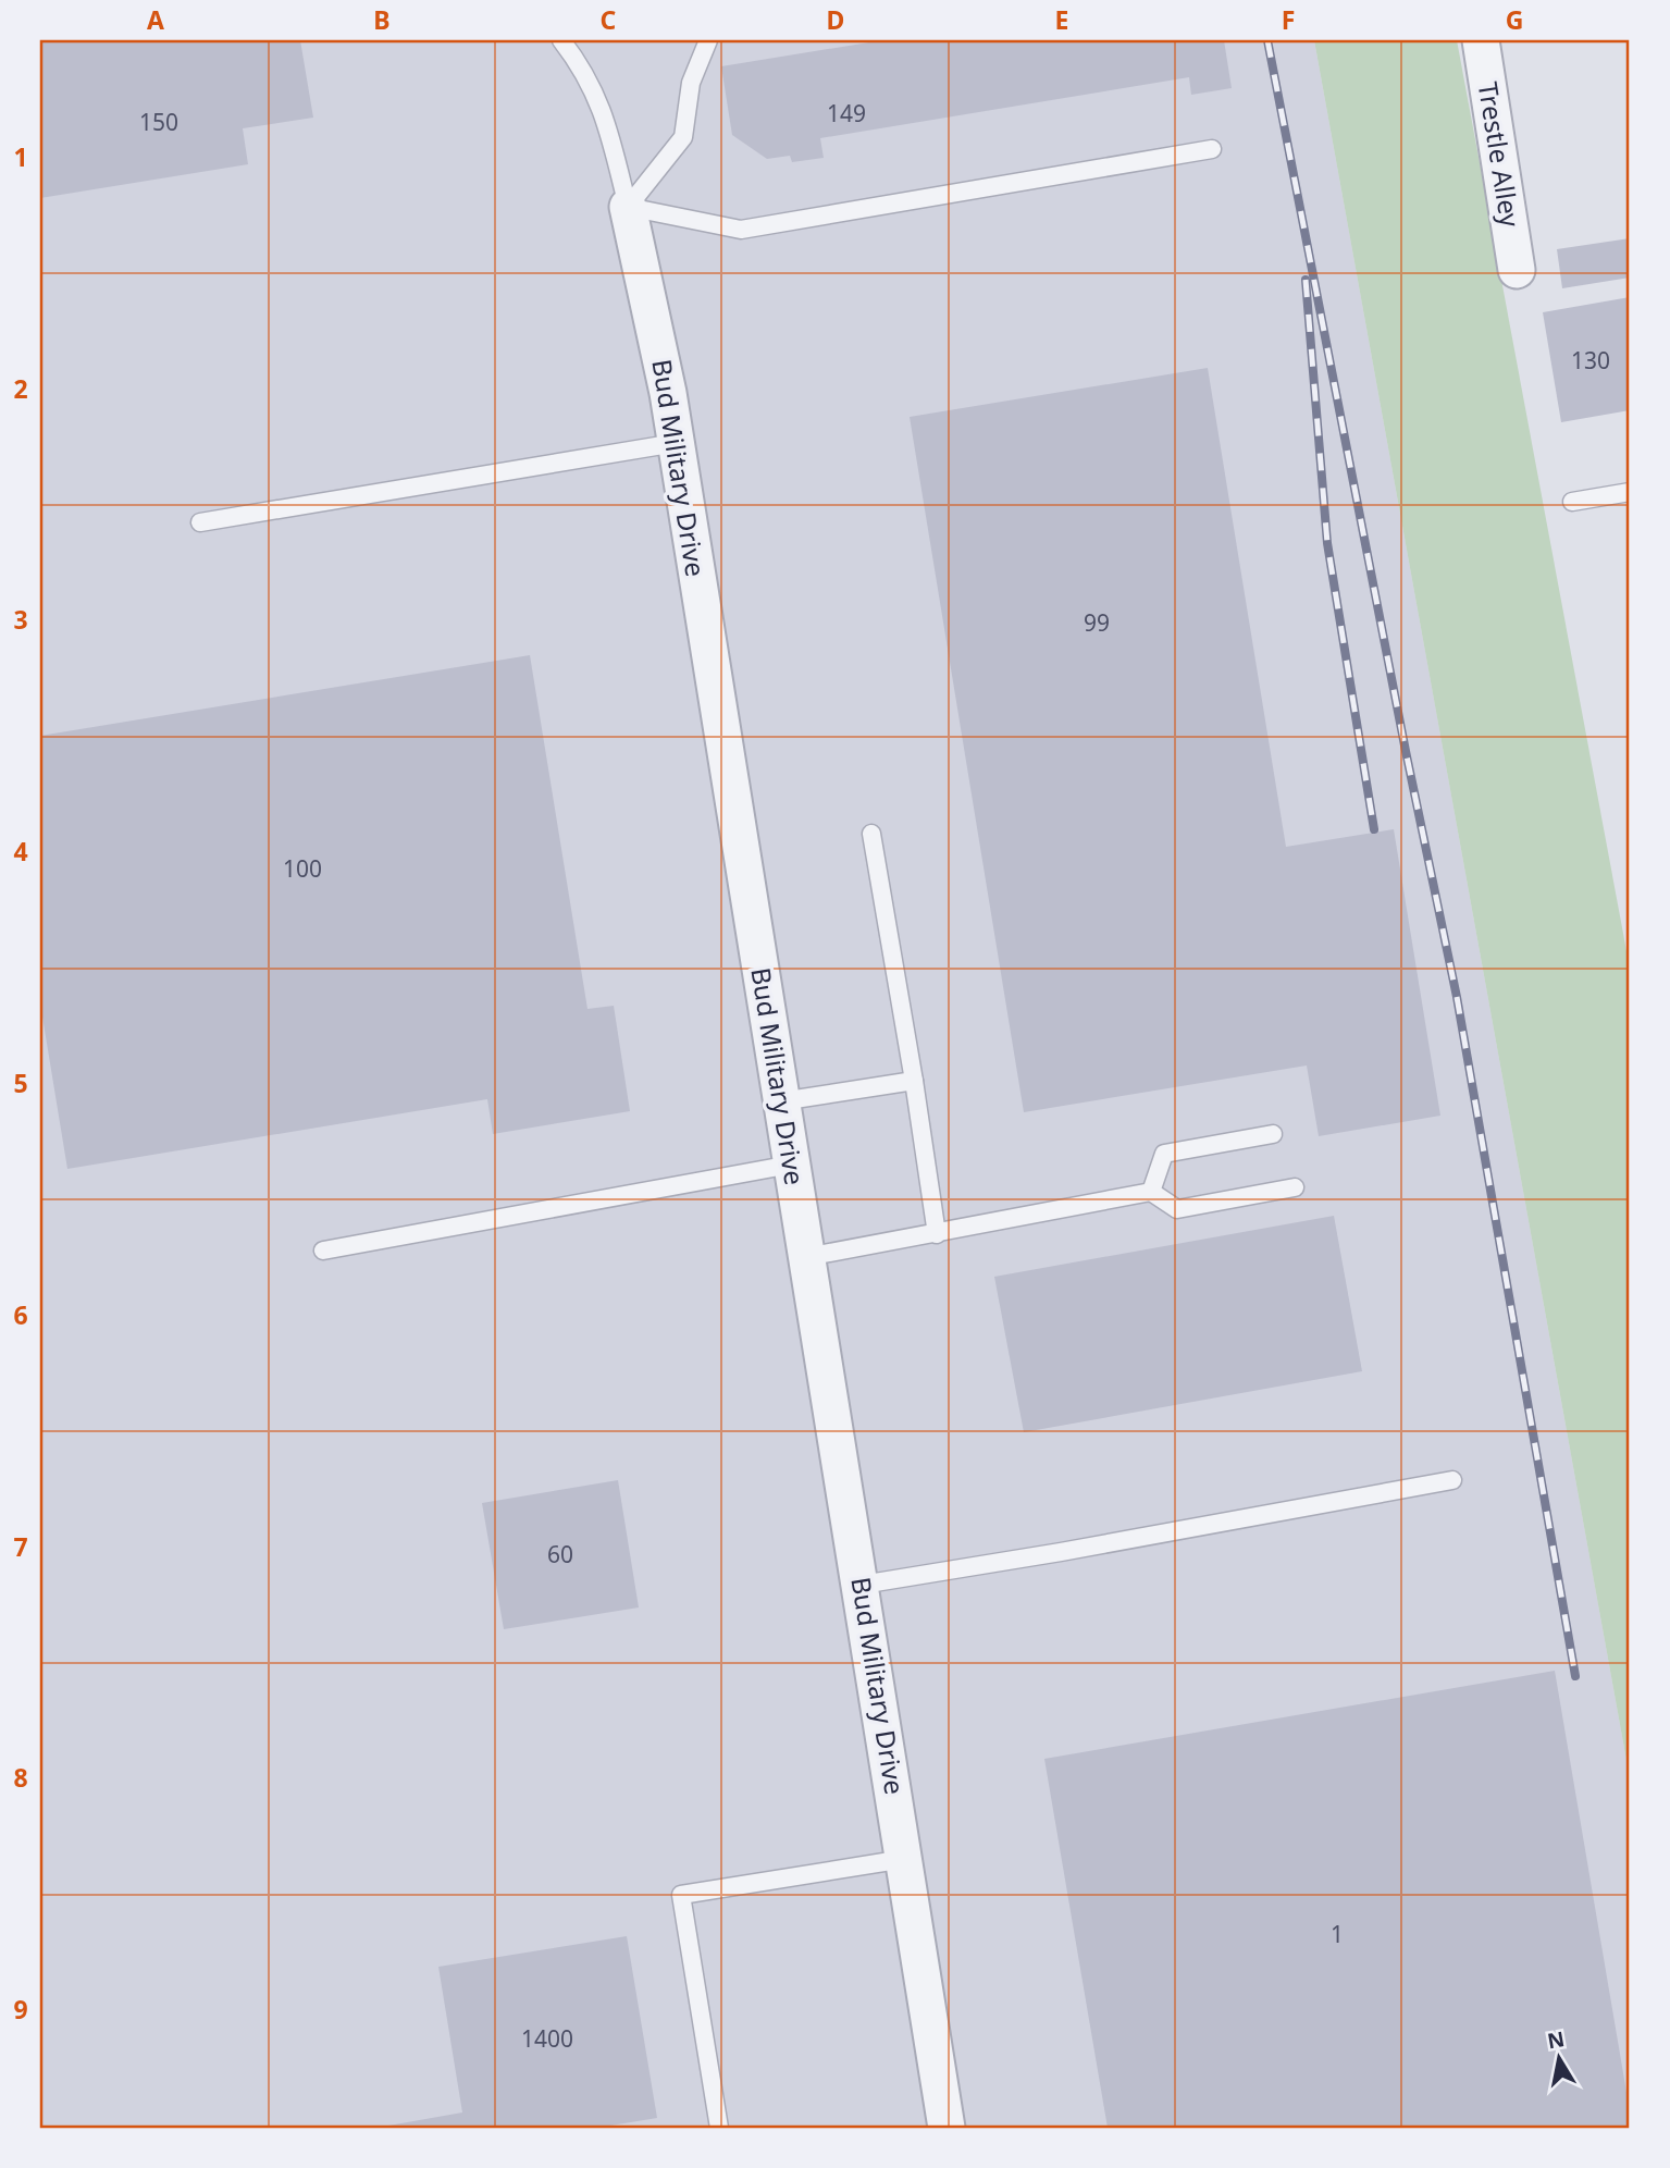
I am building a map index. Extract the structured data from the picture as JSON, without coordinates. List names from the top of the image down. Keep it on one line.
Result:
{"streets":{"street":["Trestle Alley","Bud Military Drive"]},"house_numbers":["149","150","130","99","100","60","1","1400"],"north":"top","grid":{"columns":["A","B","C","D","E","F","G"],"rows":["1","2","3","4","5","6","7","8","9"]}}
